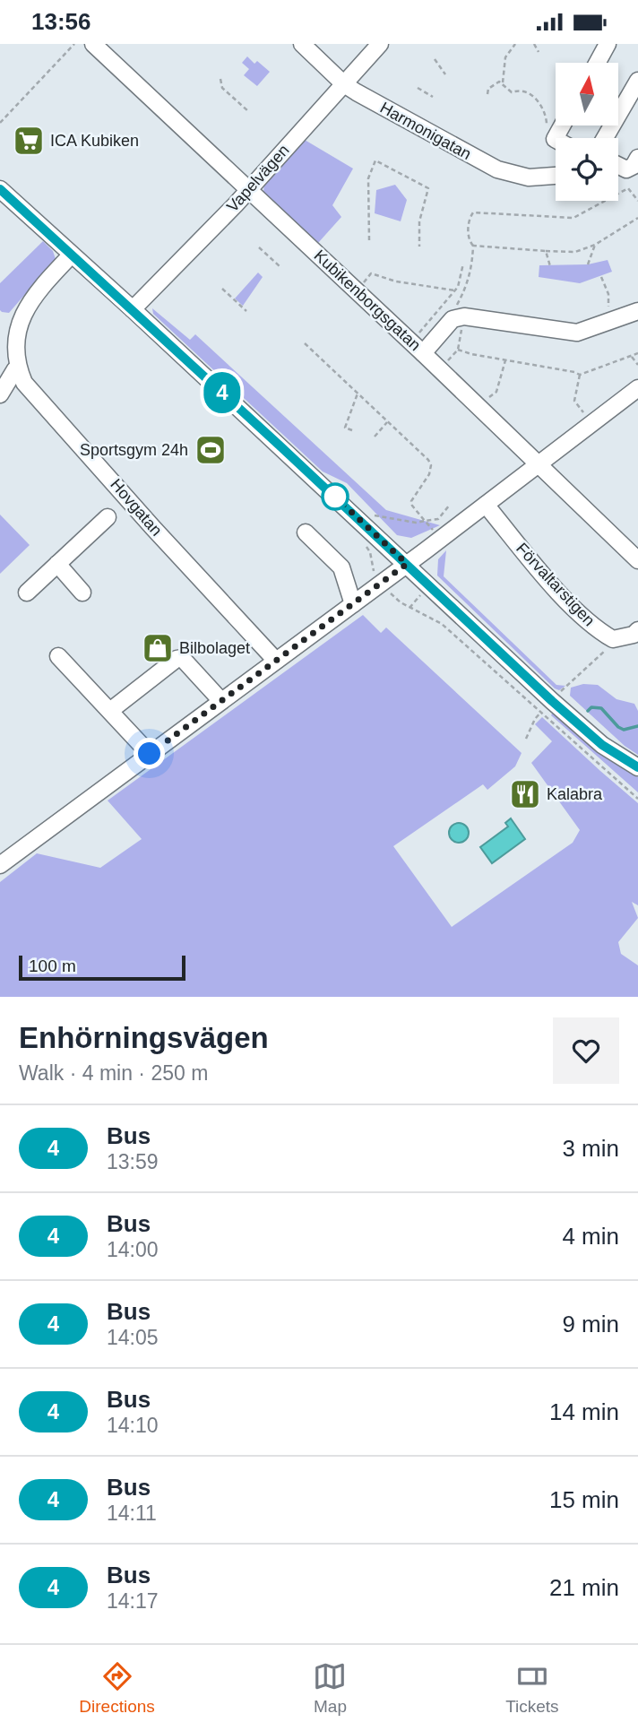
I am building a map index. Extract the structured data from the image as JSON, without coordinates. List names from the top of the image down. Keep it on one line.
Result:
{"streets":{"street":["Harmonigatan","Vapelvägen","Kubikenborgsgatan","Hovgatan","Förvaltarstigen"]},"crossings":[["Harmonigatan","Vapelvägen"],["Vapelvägen","Kubikenborgsgatan"]],"places":{"supermarket":["ICA Kubiken"],"sports":["Sportsgym 24h"],"shop":["Bilbolaget"],"restaurant":["Kalabra"]},"lines":["bus line 4"],"scale_bar":"100 m","north":"top","page":{"status":"13:56","on_map":"4","scale":"100 m","heading":["Enhörningsvägen","Walk · 4 min · 250 m"],"list":[{"mark":"4","name":"Bus","note":"13:59","value":"3 min"},{"mark":"4","name":"Bus","note":"14:00","value":"4 min"},{"mark":"4","name":"Bus","note":"14:05","value":"9 min"},{"mark":"4","name":"Bus","note":"14:10","value":"14 min"},{"mark":"4","name":"Bus","note":"14:11","value":"15 min"},{"mark":"4","name":"Bus","note":"14:17","value":"21 min"}],"tabs":["Directions","Map","Tickets"]}}
